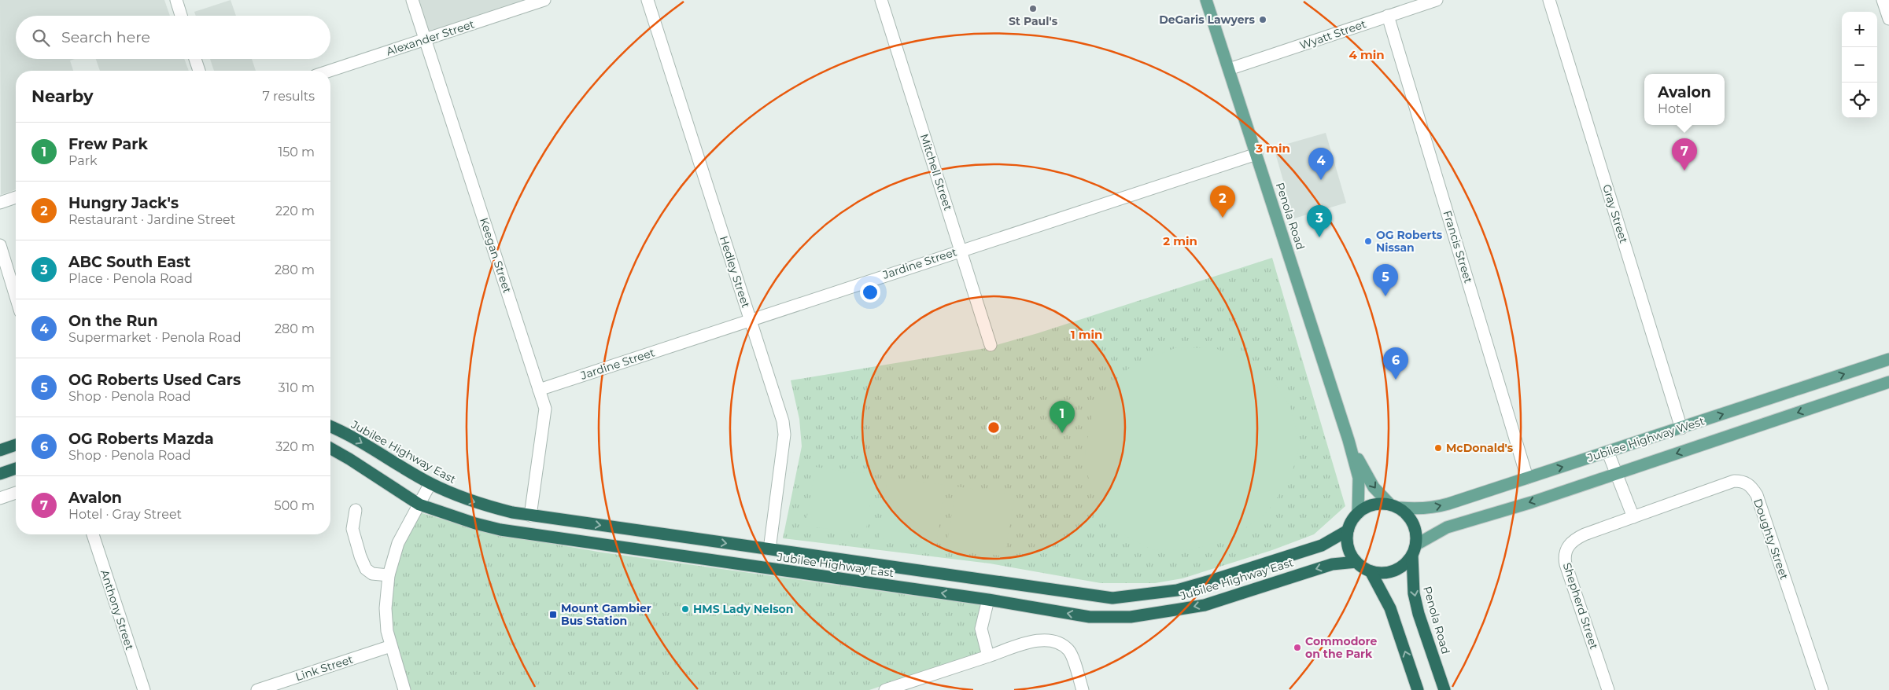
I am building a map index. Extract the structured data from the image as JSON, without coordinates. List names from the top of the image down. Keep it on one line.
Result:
{"streets":{"highway":["Penola Road","Jubilee Highway East"],"main road":["Jubilee Highway West"],"street":["Wyatt Street","Alexander Street","Mitchell Street","Gray Street","Francis Street","Keegan Street","Jardine Street","Hedley Street","Doughty Street","Shepherd Street","Anthony Street","Link Street"]},"crossings":[["Wyatt Street","Penola Road"],["Wyatt Street","Francis Street"],["Alexander Street","Keegan Street"],["Mitchell Street","Jardine Street"],["Gray Street","Jubilee Highway West"],["Penola Road","Jardine Street"],["Penola Road","Jubilee Highway West"],["Penola Road","Jubilee Highway East"],["Francis Street","Jubilee Highway West"],["Keegan Street","Jardine Street"],["Keegan Street","Jubilee Highway East"],["Jardine Street","Hedley Street"],["Hedley Street","Jubilee Highway East"],["Jubilee Highway West","Jubilee Highway East"],["Doughty Street","Shepherd Street"]],"places":{"other":["St Paul's","DeGaris Lawyers","OG Roberts Nissan","McDonald's","HMS Lady Nelson","Commodore on the Park"],"transit":["Mount Gambier Bus Station"]},"page":{"map_buttons":["+","−"],"search":"Search here","heading":["Nearby","7 results"],"popup":["Avalon","Hotel"],"list":[{"mark":"1","name":"Frew Park","note":"Park","value":"150 m"},{"mark":"2","name":"Hungry Jack's","note":"Restaurant · Jardine Street","value":"220 m"},{"mark":"3","name":"ABC South East","note":"Place · Penola Road","value":"280 m"},{"mark":"4","name":"On the Run","note":"Supermarket · Penola Road","value":"280 m"},{"mark":"5","name":"OG Roberts Used Cars","note":"Shop · Penola Road","value":"310 m"},{"mark":"6","name":"OG Roberts Mazda","note":"Shop · Penola Road","value":"320 m"},{"mark":"7","name":"Avalon","note":"Hotel · Gray Street","value":"500 m"}],"pins":["7","4","2","3","5","6","1"]},"rings":["4 min","3 min","2 min","1 min"]}
